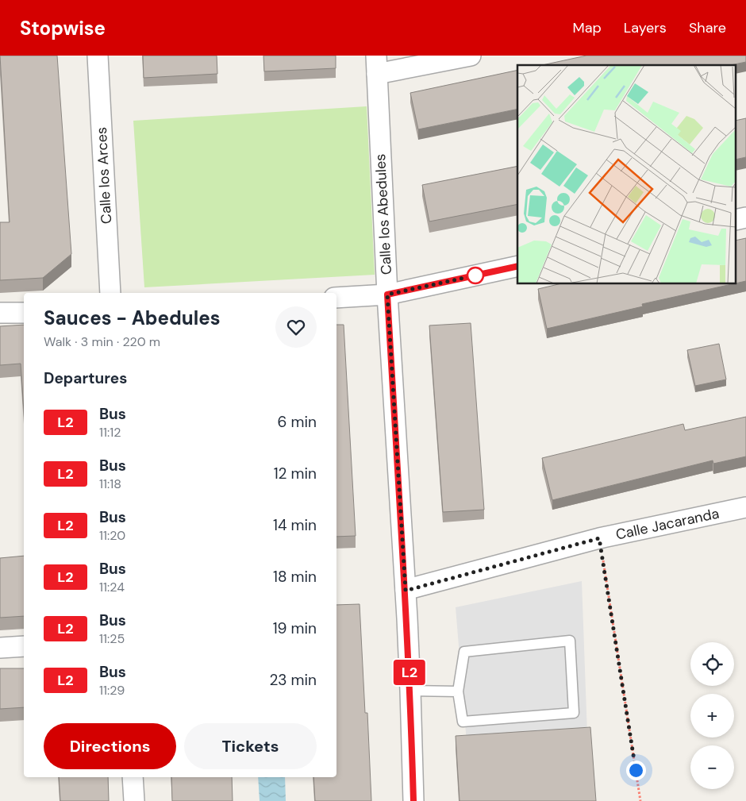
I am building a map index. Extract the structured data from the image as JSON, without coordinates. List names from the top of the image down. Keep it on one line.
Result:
{"streets":{"street":["Calle los Arces","Calle los Abedules","Calle Jacaranda"]},"crossings":[["Calle los Abedules","Calle Jacaranda"]],"lines":["bus line L2"],"page":{"header":"Stopwise","nav":["Map","Layers","Share"],"on_map":"L2","heading":[["Sauces - Abedules","Walk · 3 min · 220 m"],"Departures"],"list":[{"mark":"L2","name":"Bus","note":"11:12","value":"6 min"},{"mark":"L2","name":"Bus","note":"11:18","value":"12 min"},{"mark":"L2","name":"Bus","note":"11:20","value":"14 min"},{"mark":"L2","name":"Bus","note":"11:24","value":"18 min"},{"mark":"L2","name":"Bus","note":"11:25","value":"19 min"},{"mark":"L2","name":"Bus","note":"11:29","value":"23 min"}],"map_buttons":["+","−"],"buttons":["Directions","Tickets"]}}
